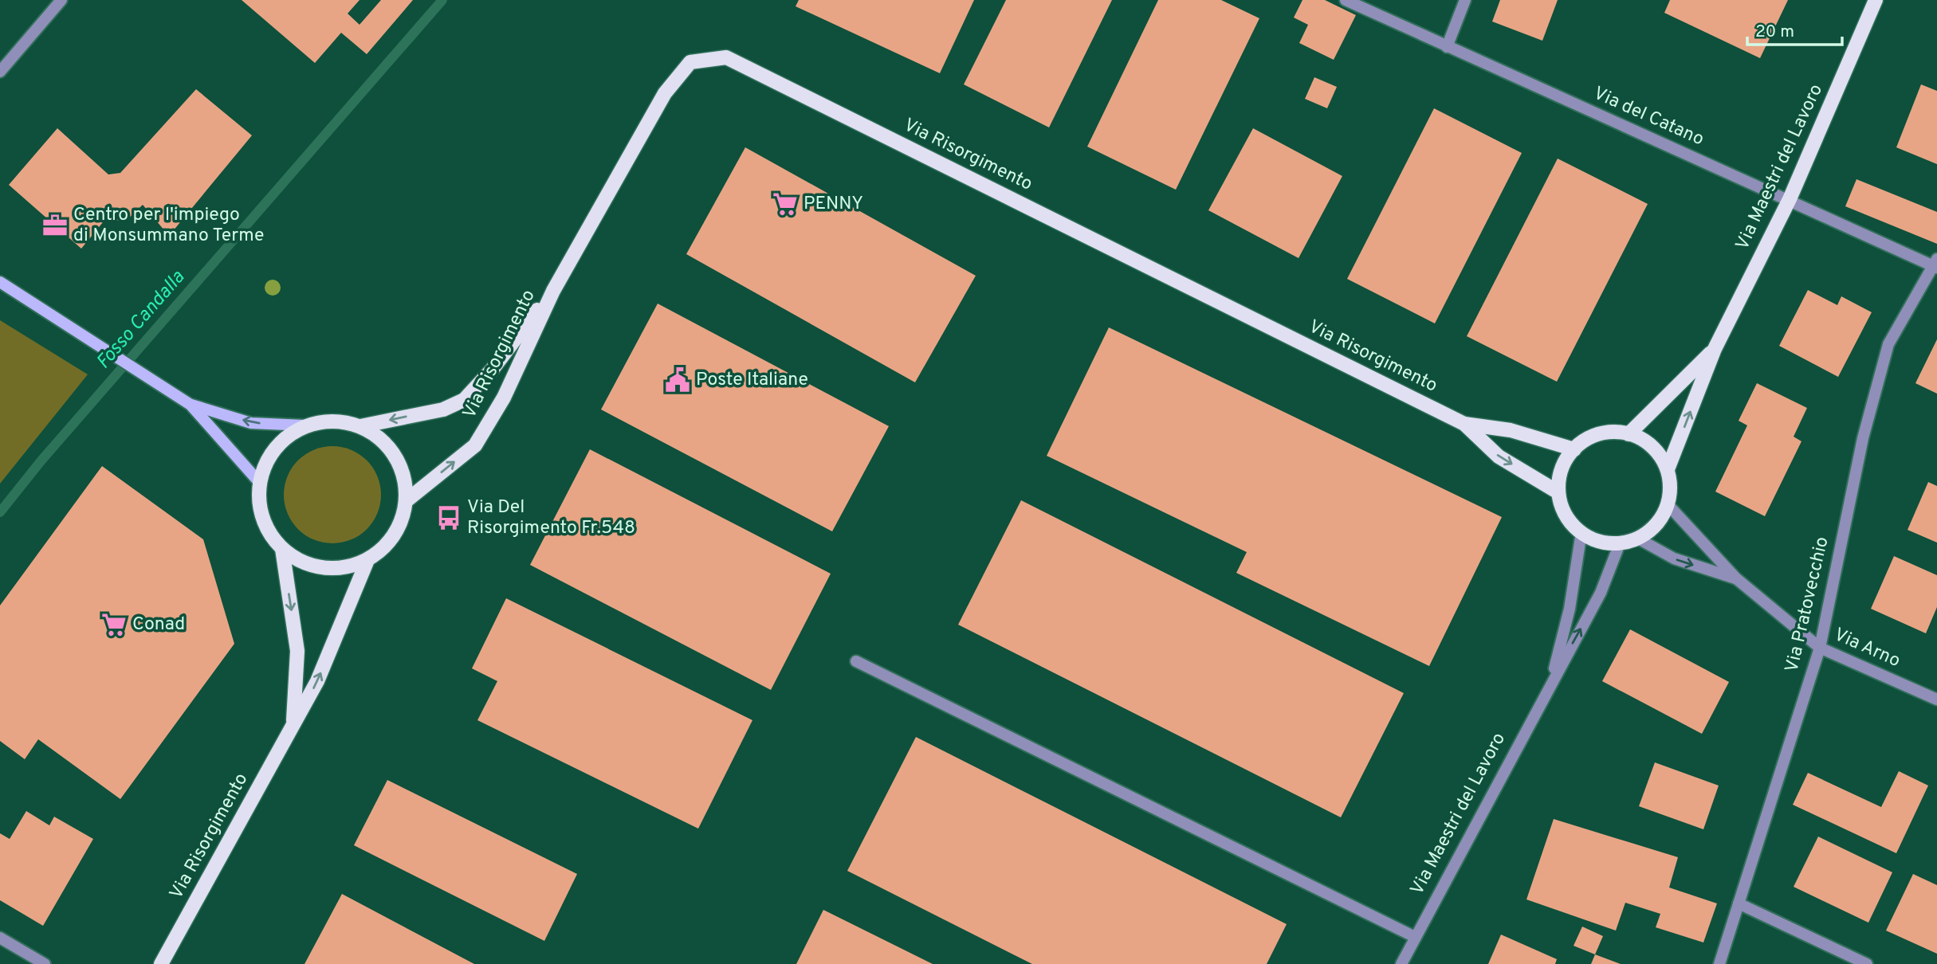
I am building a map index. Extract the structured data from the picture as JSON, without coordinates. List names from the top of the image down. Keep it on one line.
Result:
{"streets":{"main road":["Via Risorgimento","Via Maestri del Lavoro"],"street":["Via del Catano","Via Pratovecchio","Via Arno"]},"crossings":[["Via del Catano","Via Maestri del Lavoro"],["Via del Catano","Via Pratovecchio"],["Via Risorgimento","Via Maestri del Lavoro"],["Via Risorgimento","Via Arno"],["Via Maestri del Lavoro","Via Arno"],["Via Pratovecchio","Via Arno"]],"water":["Fosso Candalla"],"places":{"supermarket":["PENNY","Conad"],"office":["Centro per l'impiego di Monsummano Terme"],"public building":["Poste Italiane"],"bus stop":["Via Del Risorgimento Fr.548"]},"scale_bar":"20 m"}
